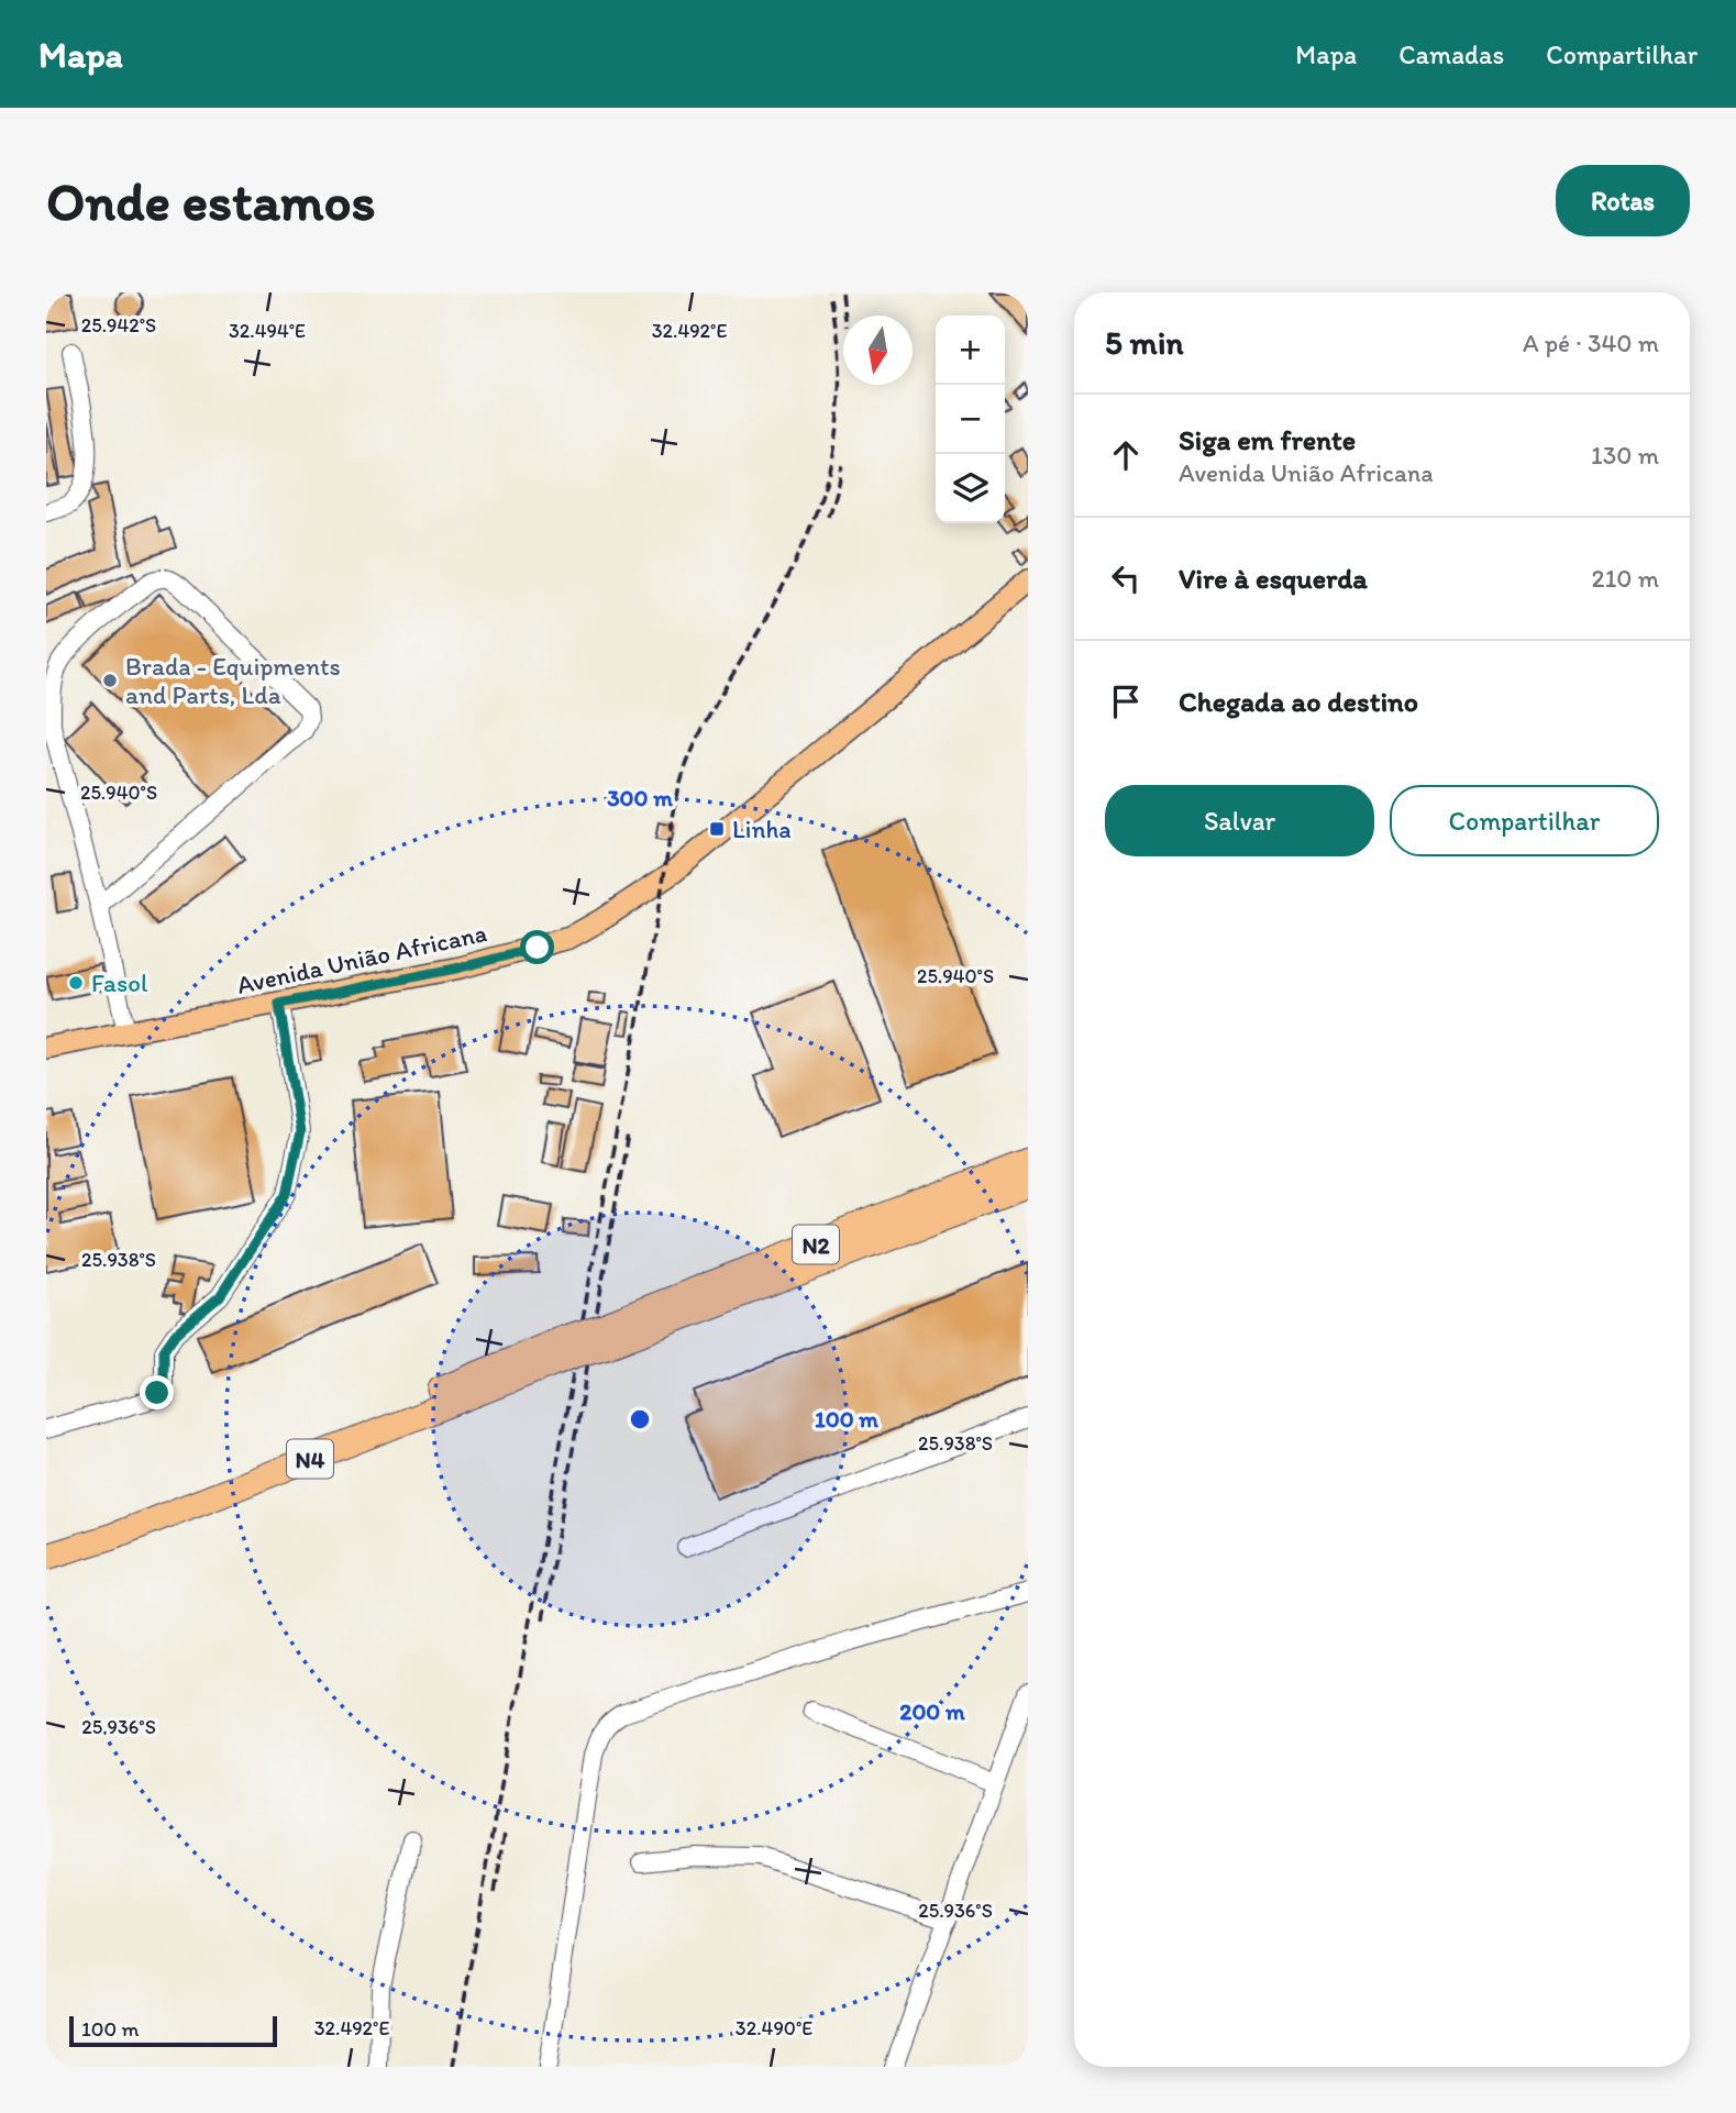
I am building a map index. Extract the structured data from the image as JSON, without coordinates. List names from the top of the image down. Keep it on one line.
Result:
{"streets":{"highway":["N2","N4"],"main road":["Avenida União Africana"]},"crossings":[["N2","N4"]],"places":{"other":["Brada - Equipments and Parts, Lda","Fasol"],"transit":["Linha"]},"scale_bar":"100 m","north":"bottom","page":{"header":"Mapa","nav":["Mapa","Camadas","Compartilhar"],"buttons":["Rotas",["Salvar","Compartilhar"]],"title":"Onde estamos","heading":["5 min","A pé · 340 m"],"map_buttons":["+","−"],"list":[["Siga em frente","Avenida União Africana","130 m"],["Vire à esquerda","210 m"],"Chegada ao destino"],"scale":"100 m"},"coordinates":["25.942°S","32.494°E","32.492°E","25.940°S","25.938°S","25.936°S","32.490°E"],"rings":["300 m","100 m","200 m"]}
